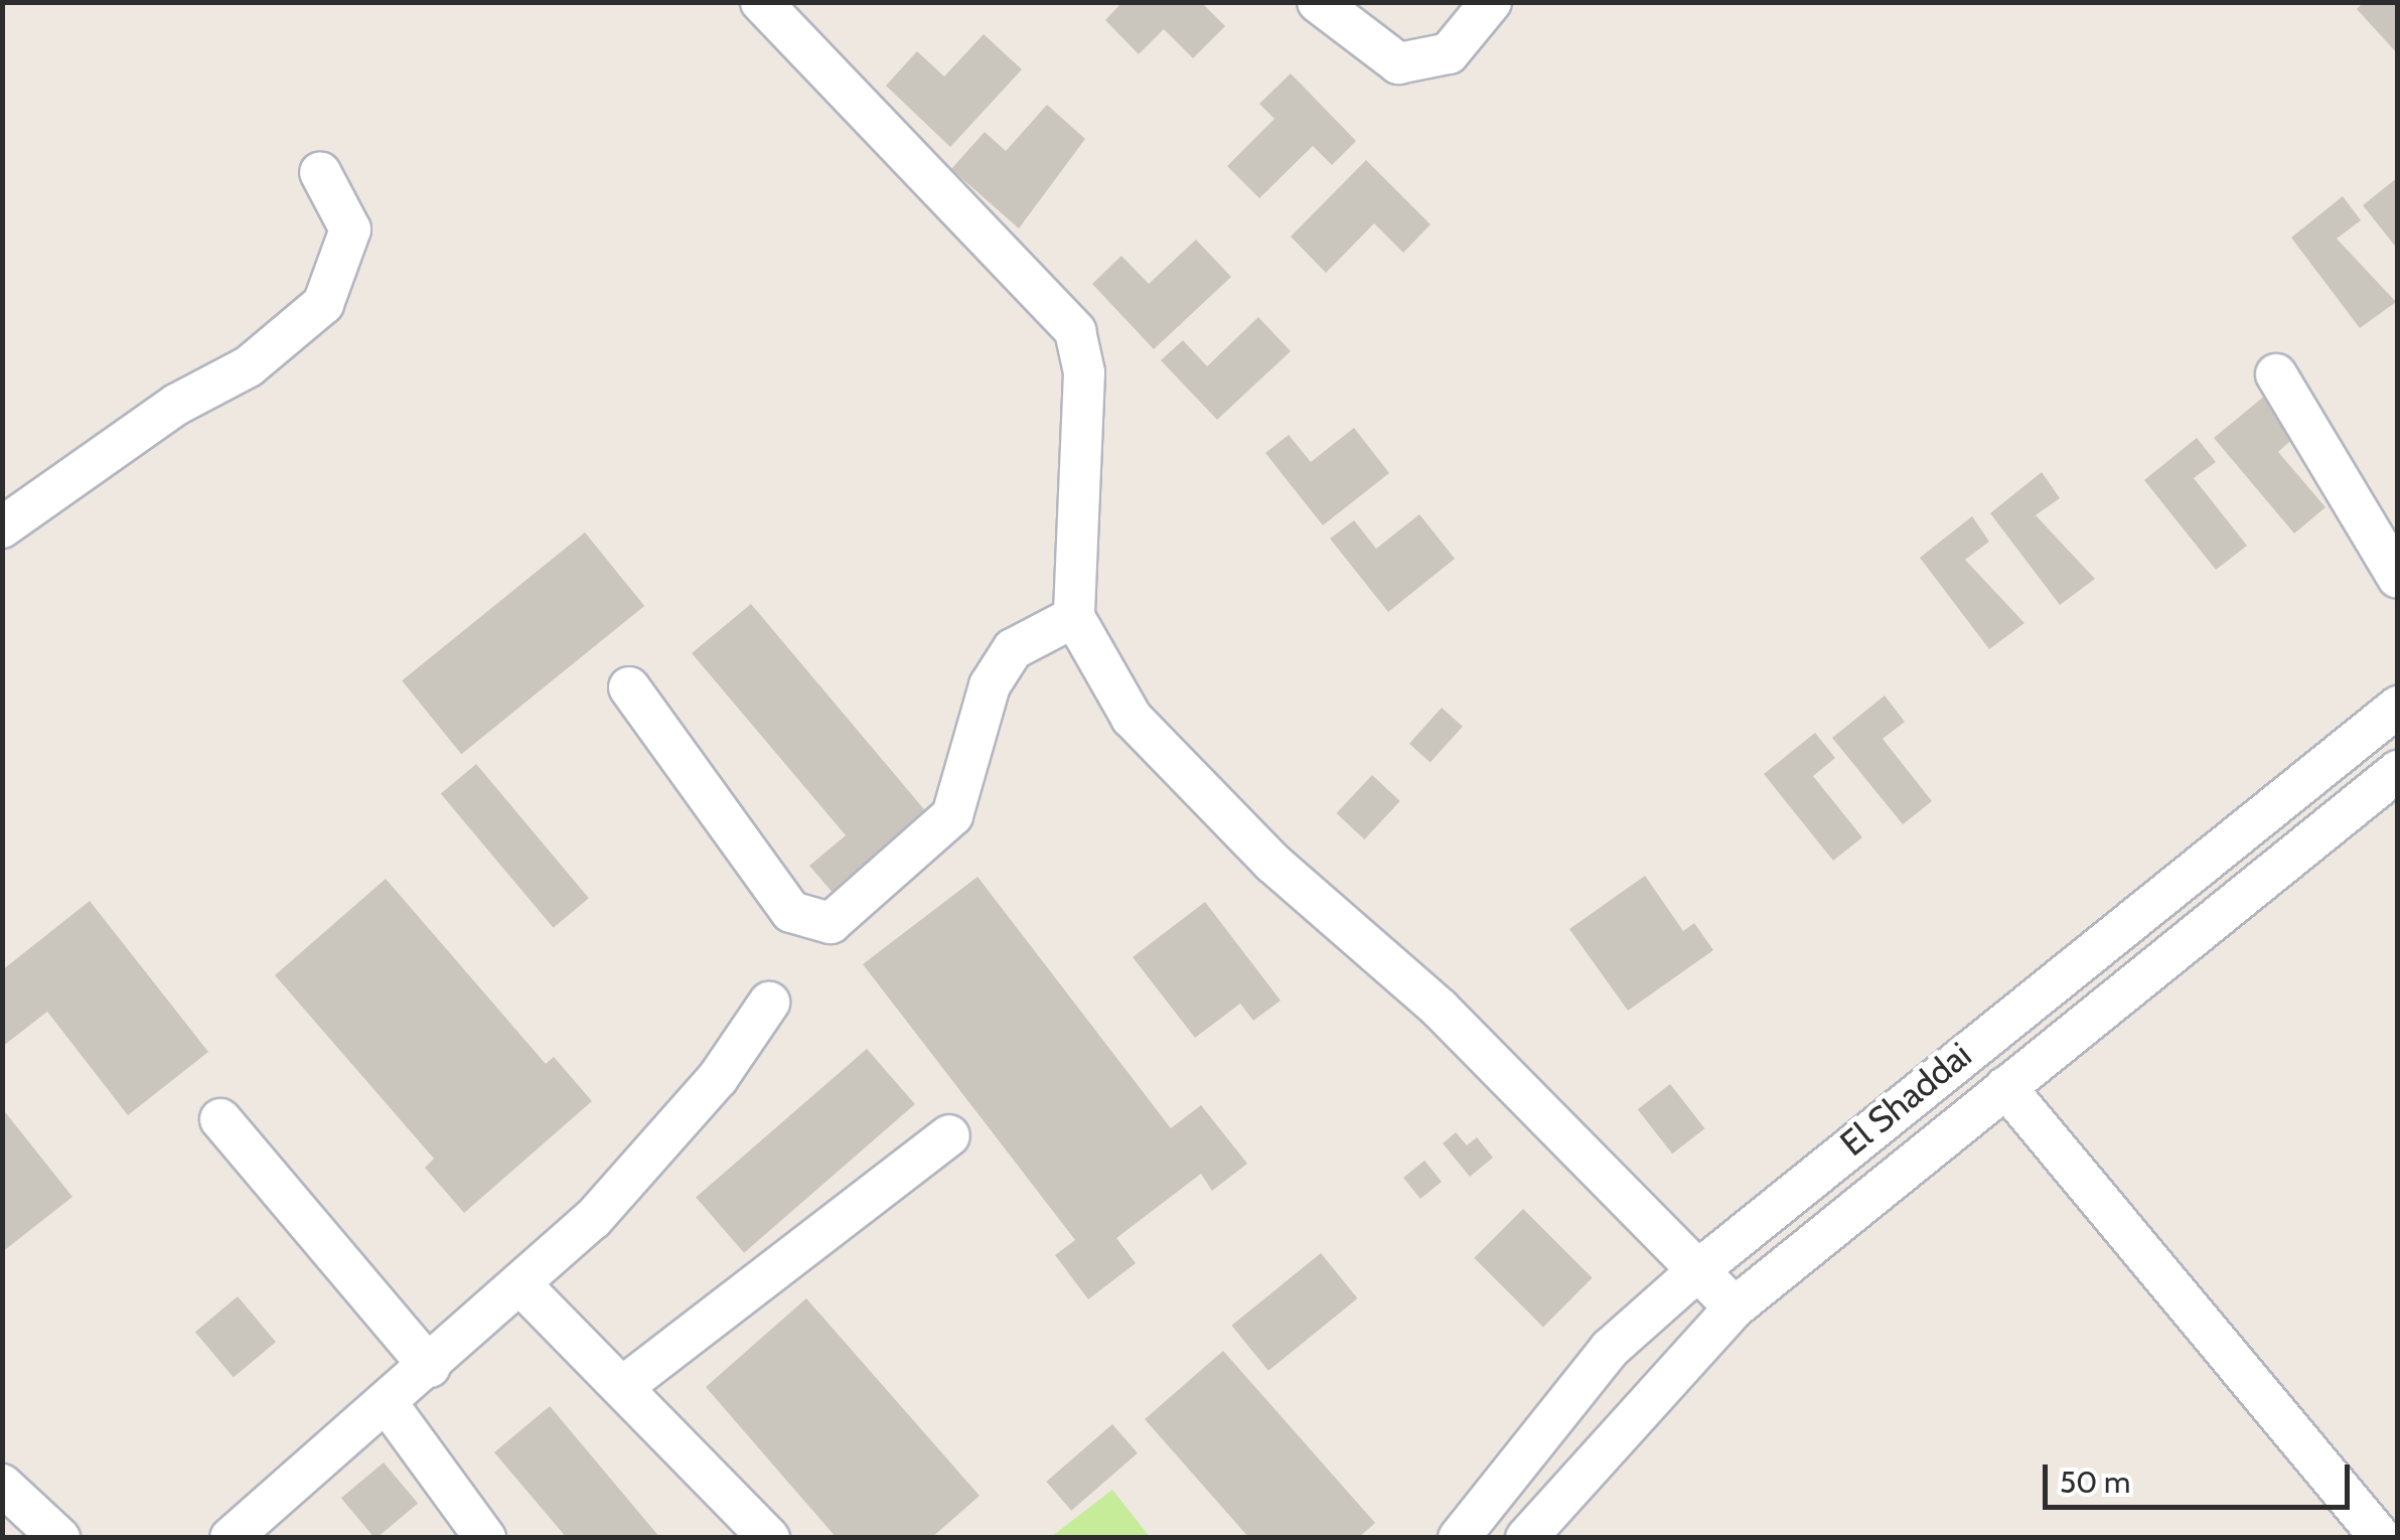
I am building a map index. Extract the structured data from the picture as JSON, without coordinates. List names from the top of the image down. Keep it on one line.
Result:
{"streets":{"street":["El Shaddai"]},"scale_bar":"50 m"}
